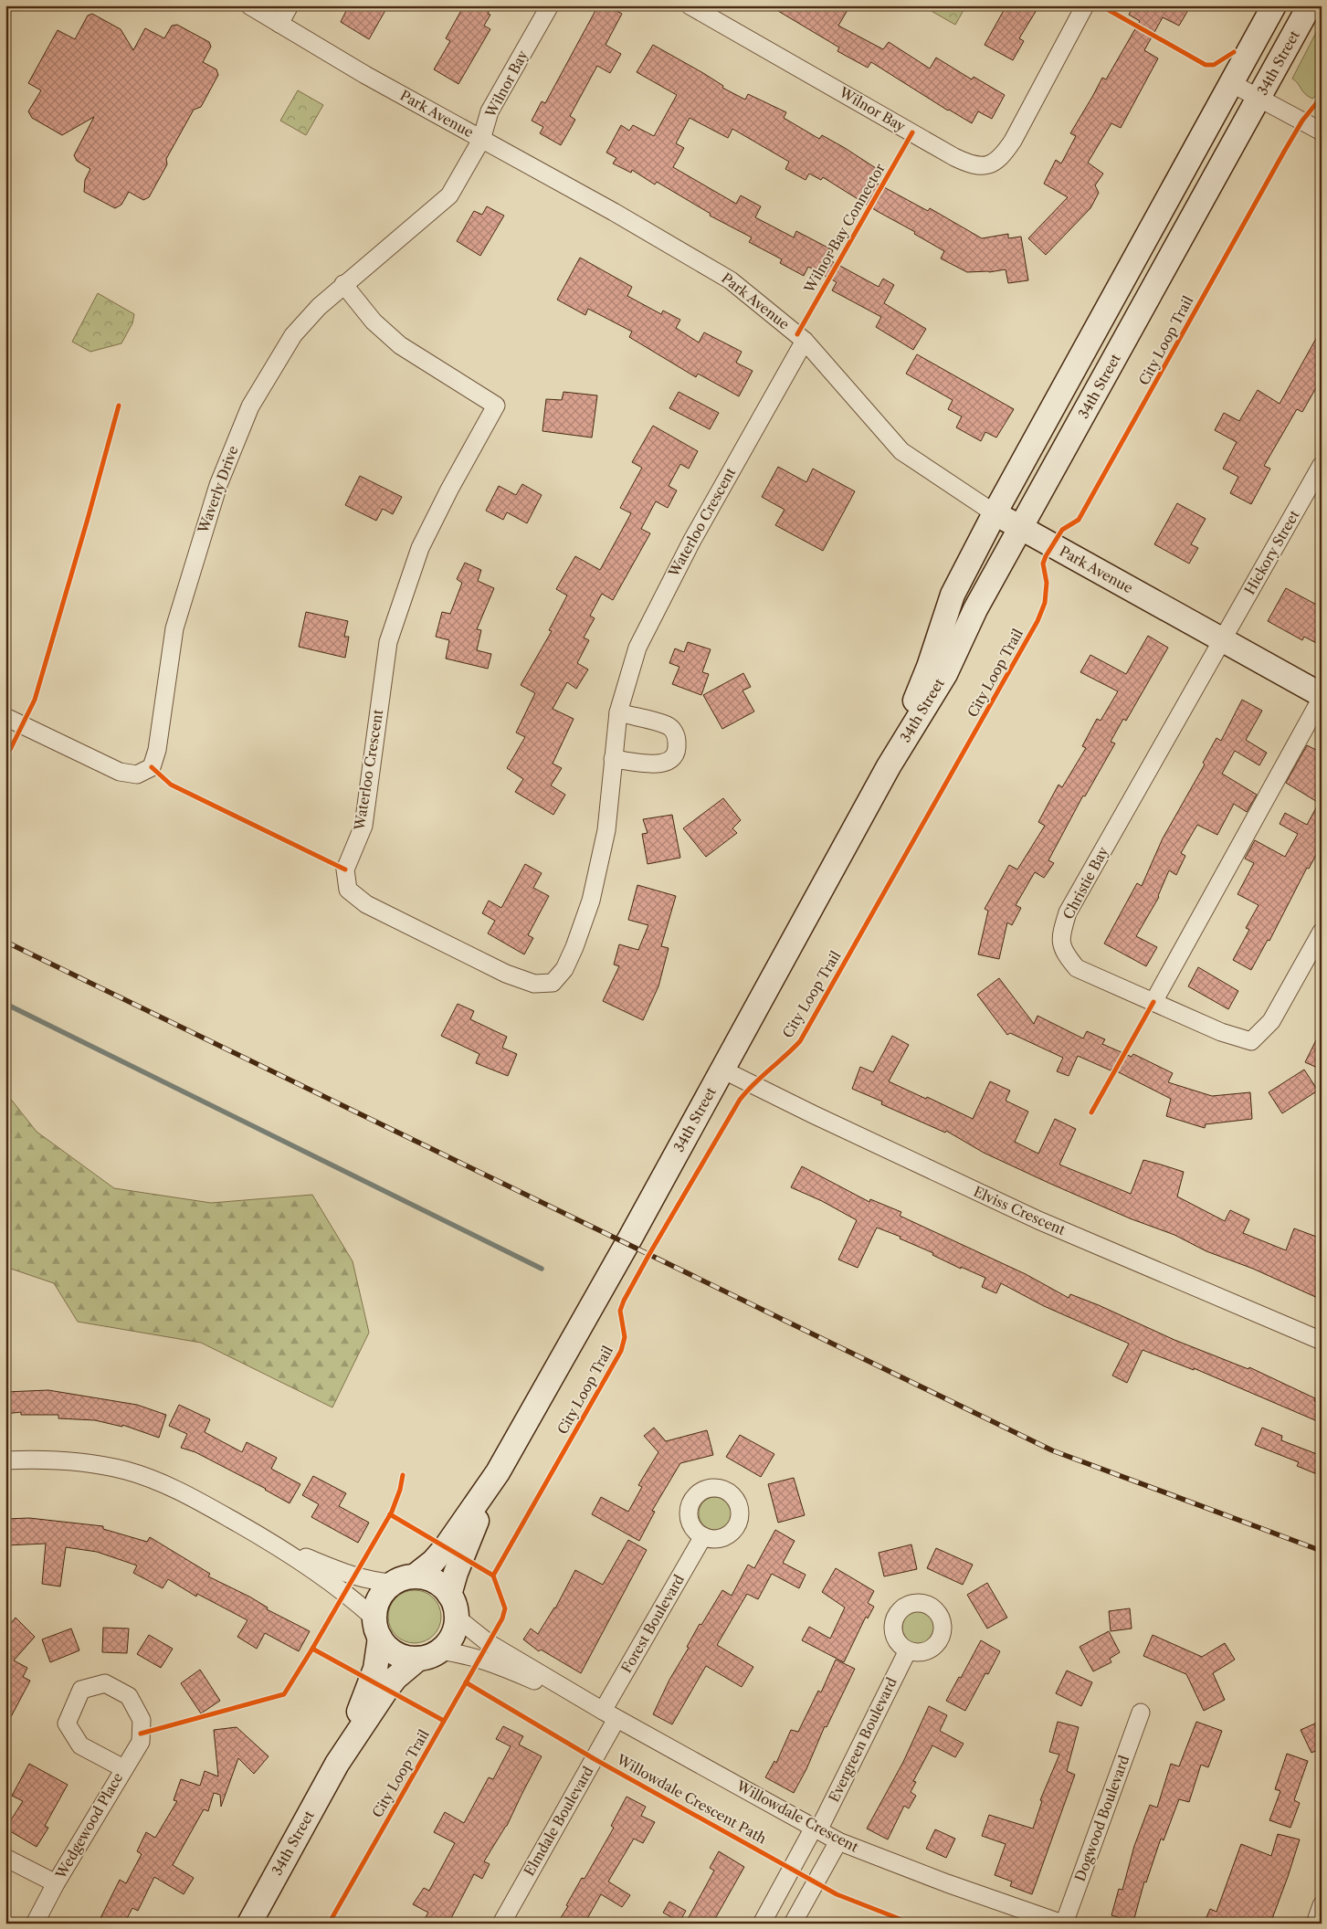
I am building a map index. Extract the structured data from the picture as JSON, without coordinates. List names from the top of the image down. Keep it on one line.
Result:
{"streets":{"main road":["34th Street","Park Avenue"],"street":["Wilnor Bay","Waverly Drive","Waterloo Crescent","Hickory Street","Christie Bay","Elviss Crescent","Forest Boulevard","Evergreen Boulevard","Willowdale Crescent","Dogwood Boulevard","Elmdale Boulevard","Wedgewood Place"],"cycle path":["Wilnor Bay Connector","City Loop Trail","Willowdale Crescent Path"]},"crossings":[["34th Street","Park Avenue"],["34th Street","Elviss Crescent"],["34th Street","Willowdale Crescent"],["Wilnor Bay","Park Avenue"],["Wilnor Bay","Waverly Drive"],["Park Avenue","Waverly Drive"],["Park Avenue","Waterloo Crescent"],["Park Avenue","Hickory Street"],["Park Avenue","Christie Bay"],["Waverly Drive","Waterloo Crescent"],["Hickory Street","Christie Bay"],["Forest Boulevard","Willowdale Crescent"],["Forest Boulevard","Elmdale Boulevard"],["Evergreen Boulevard","Willowdale Crescent"],["Willowdale Crescent","Dogwood Boulevard"],["Willowdale Crescent","Elmdale Boulevard"]]}
